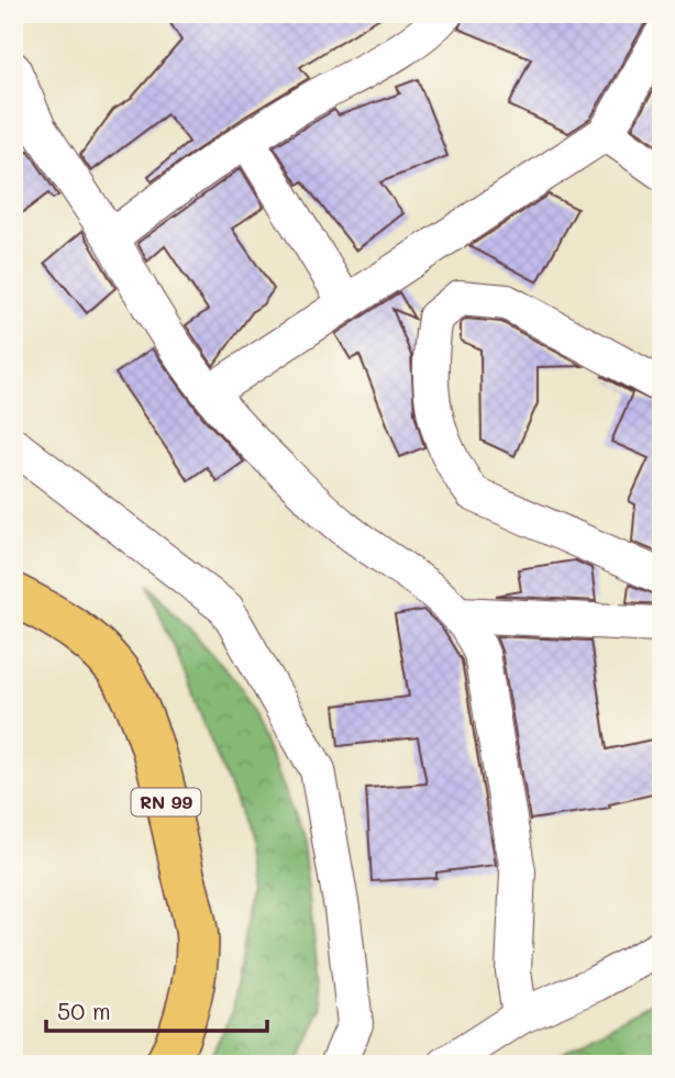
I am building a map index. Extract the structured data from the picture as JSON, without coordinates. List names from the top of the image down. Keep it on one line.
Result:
{"streets":{"main road":["RN 99"]},"scale_bar":"50 m"}
